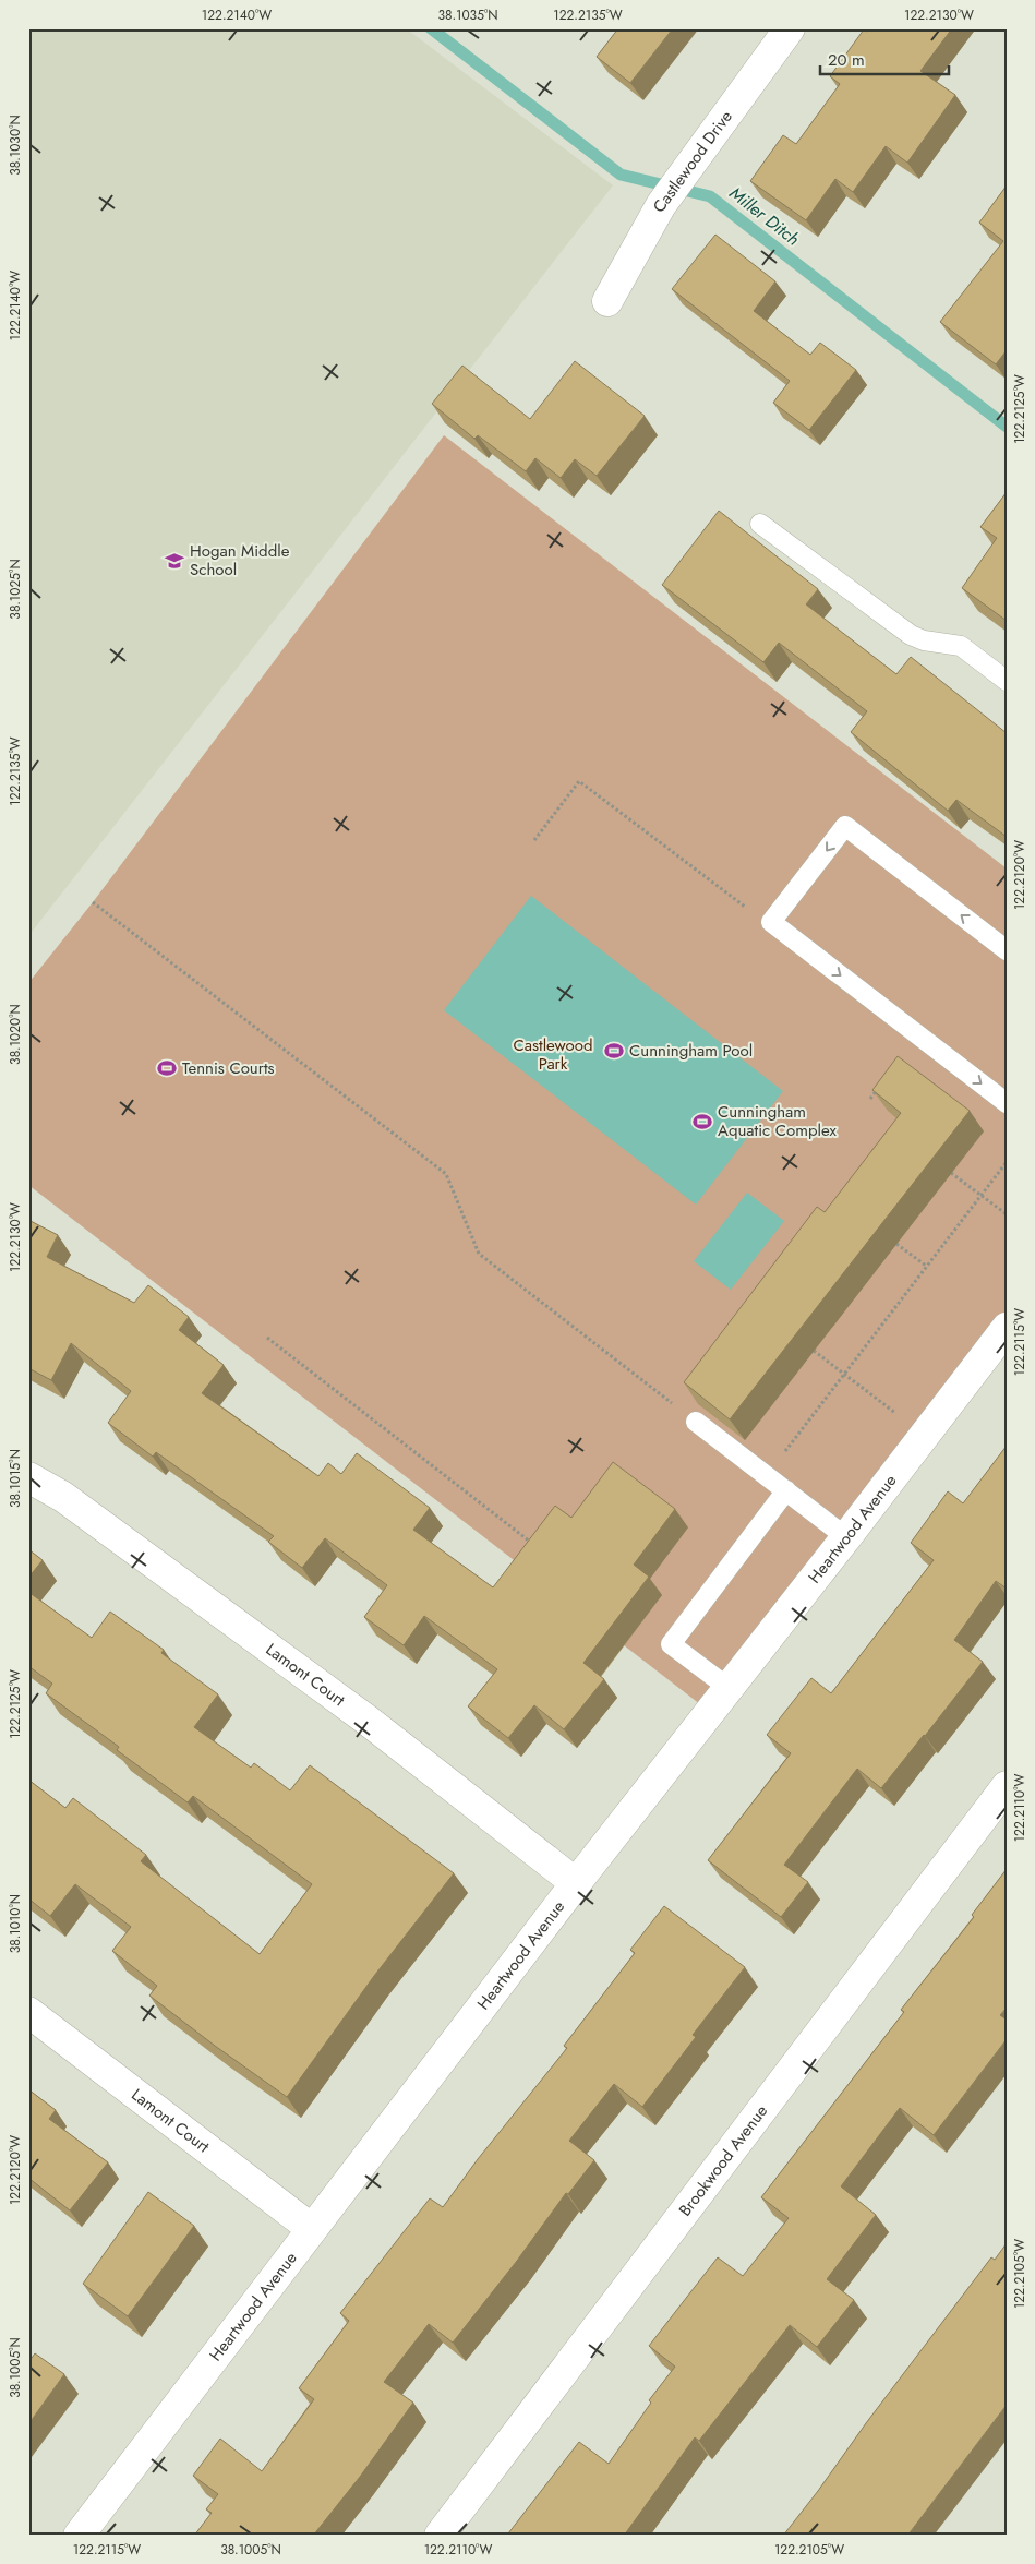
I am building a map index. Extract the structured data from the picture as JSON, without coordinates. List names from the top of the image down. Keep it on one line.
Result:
{"streets":{"street":["Castlewood Drive","Heartwood Avenue","Lamont Court","Brookwood Avenue"]},"crossings":[["Heartwood Avenue","Lamont Court"]],"water":["Miller Ditch"],"parks":["Castlewood Park"],"places":{"school or university":["Hogan Middle School"],"sports":["Cunningham Pool","Tennis Courts","Cunningham Aquatic Complex"]},"scale_bar":"20 m","coordinates":["122.2140°W","38.1035°N","122.2135°W","122.2130°W","38.1030°N","122.2125°W","38.1025°N","122.2120°W","38.1020°N","122.2115°W","38.1015°N","122.2110°W","38.1010°N","122.2105°W","38.1005°N"]}
